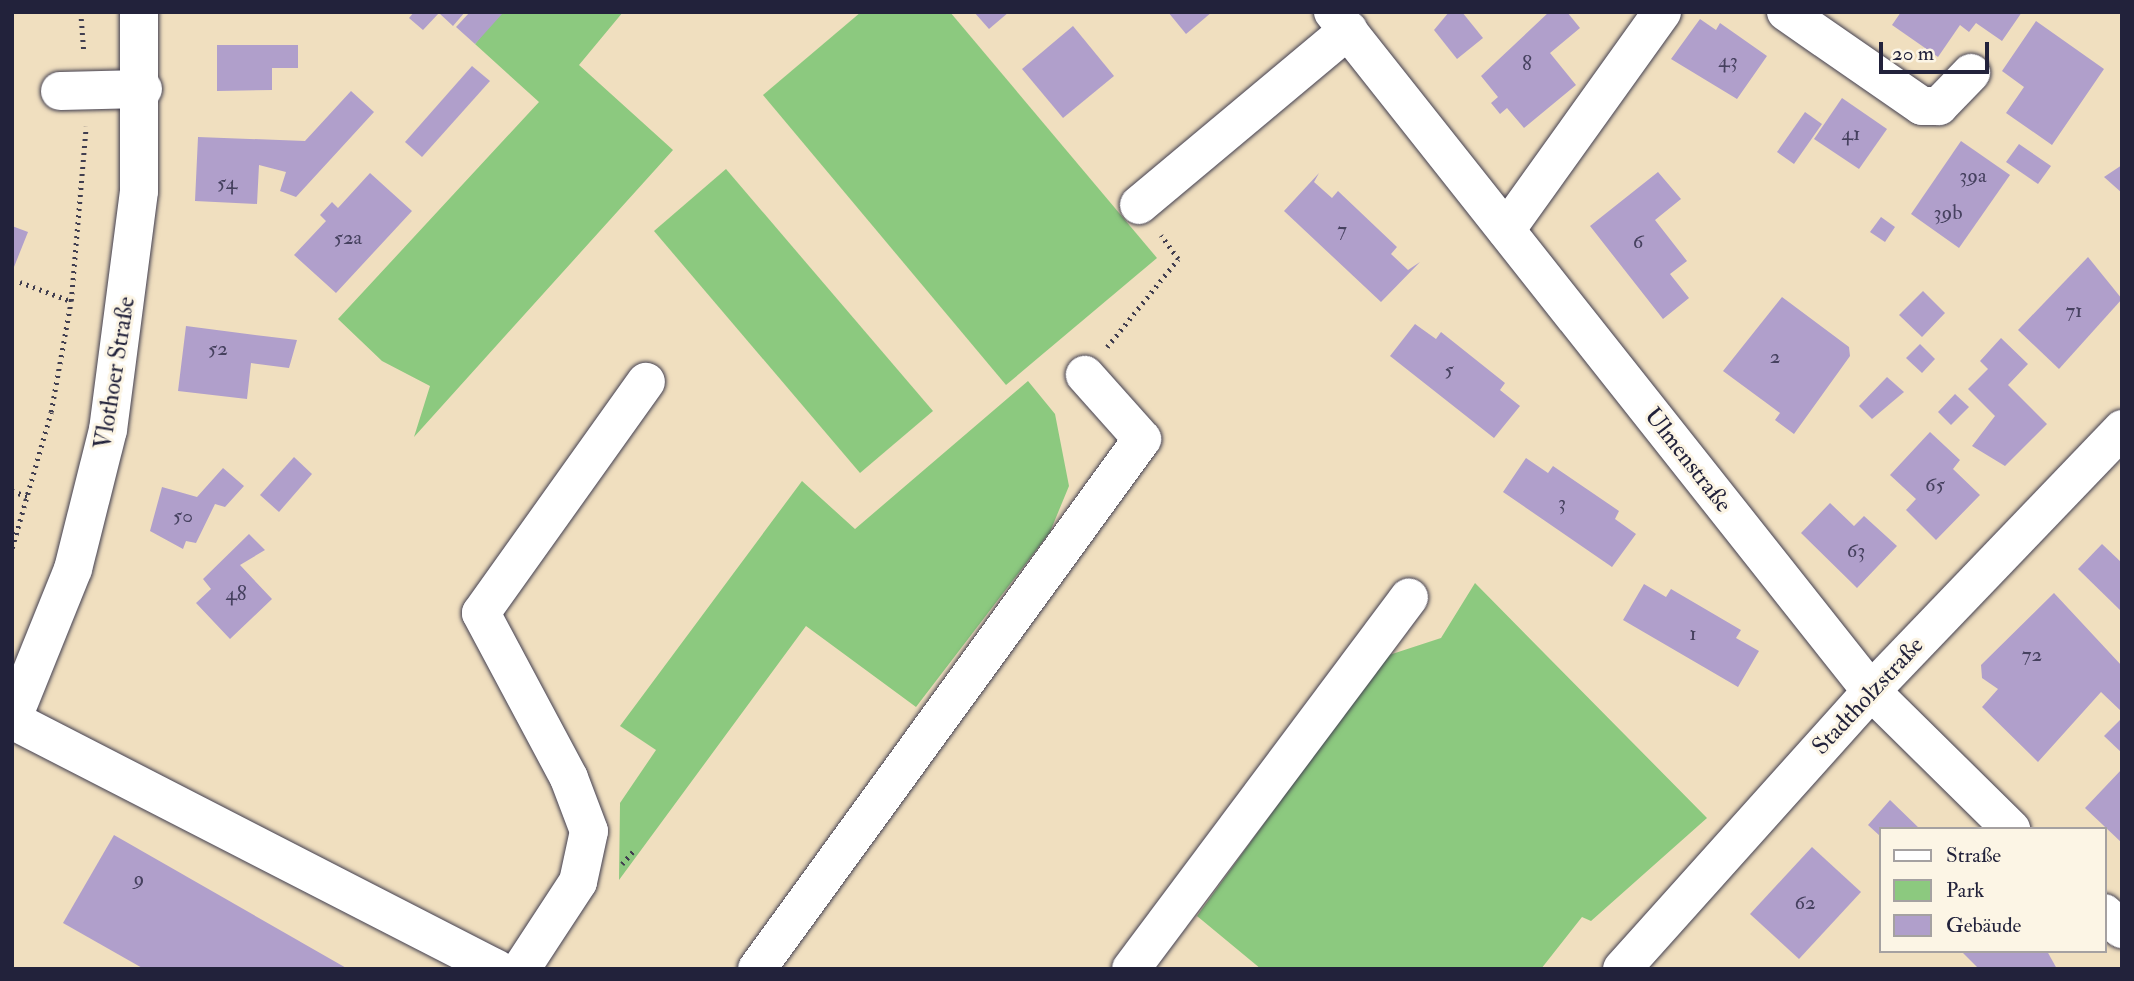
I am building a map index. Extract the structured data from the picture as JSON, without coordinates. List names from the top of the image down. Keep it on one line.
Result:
{"streets":{"street":["Vlothoer Straße","Ulmenstraße","Stadtholzstraße"]},"crossings":[["Ulmenstraße","Stadtholzstraße"]],"house_numbers":["43","8","41","39a","54","39b","7","52a","6","71","52","2","5","65","3","50","63","48","1","72","9","62"],"legend":["Straße","Park","Gebäude"],"scale_bar":"20 m"}
